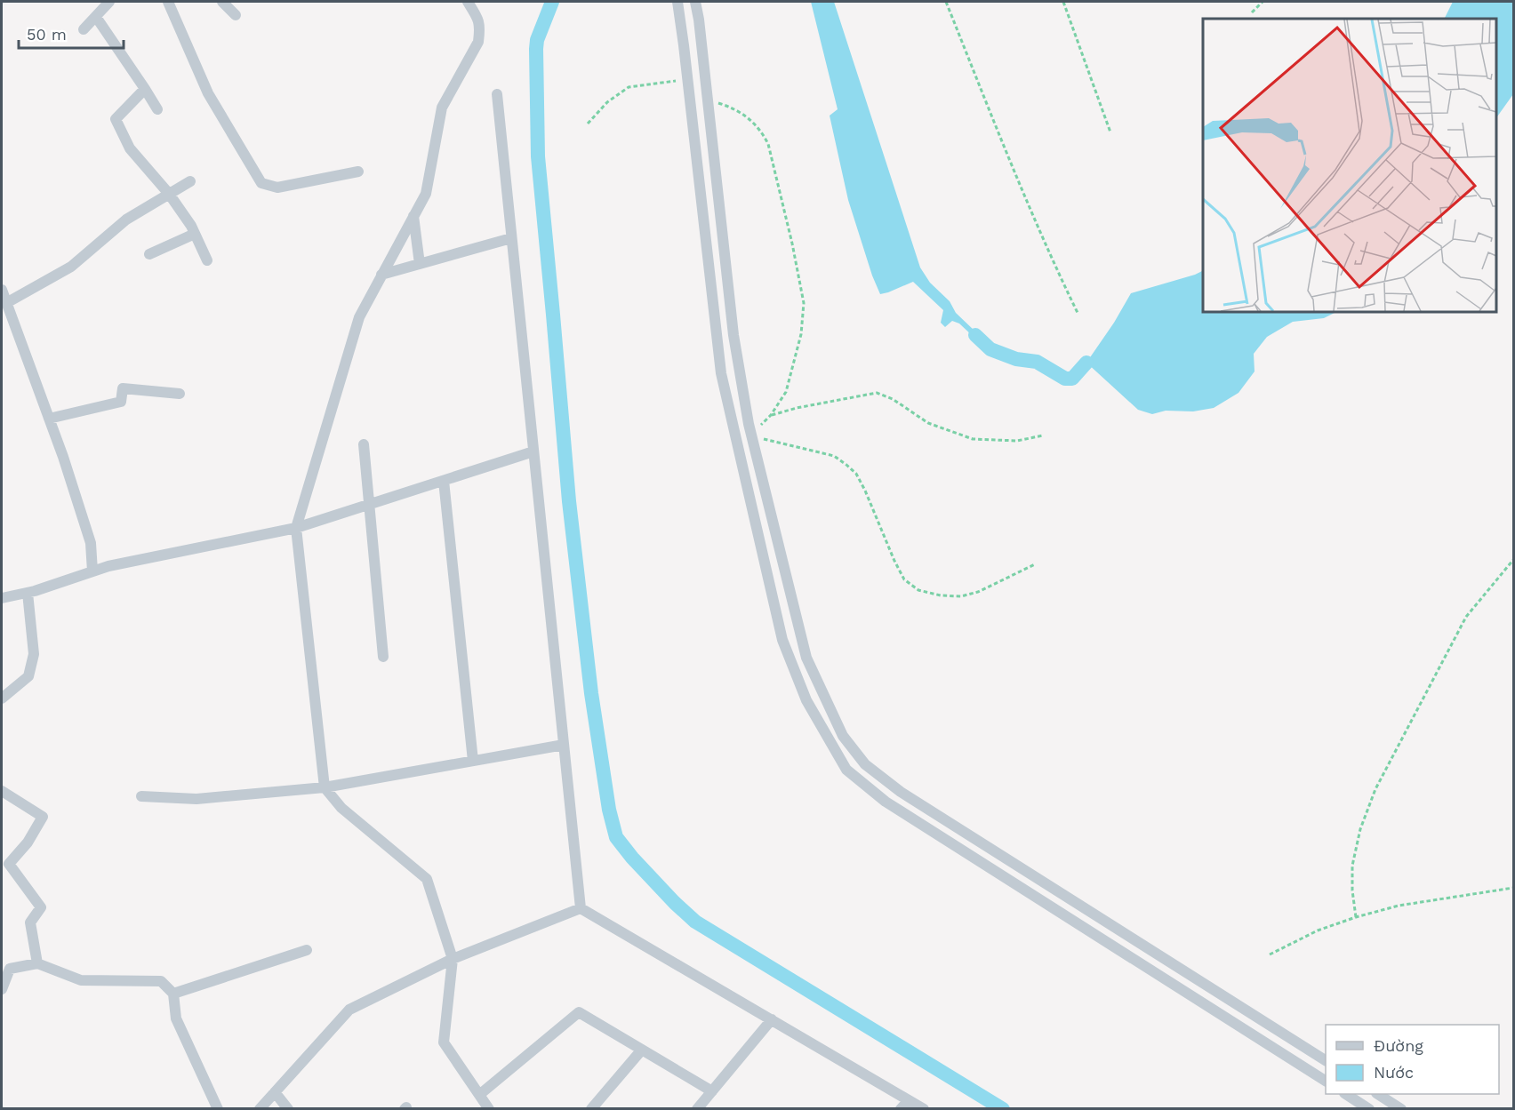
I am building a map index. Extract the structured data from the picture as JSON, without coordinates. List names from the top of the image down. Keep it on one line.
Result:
{"legend":["Đường","Nước"],"scale_bar":"50 m"}
